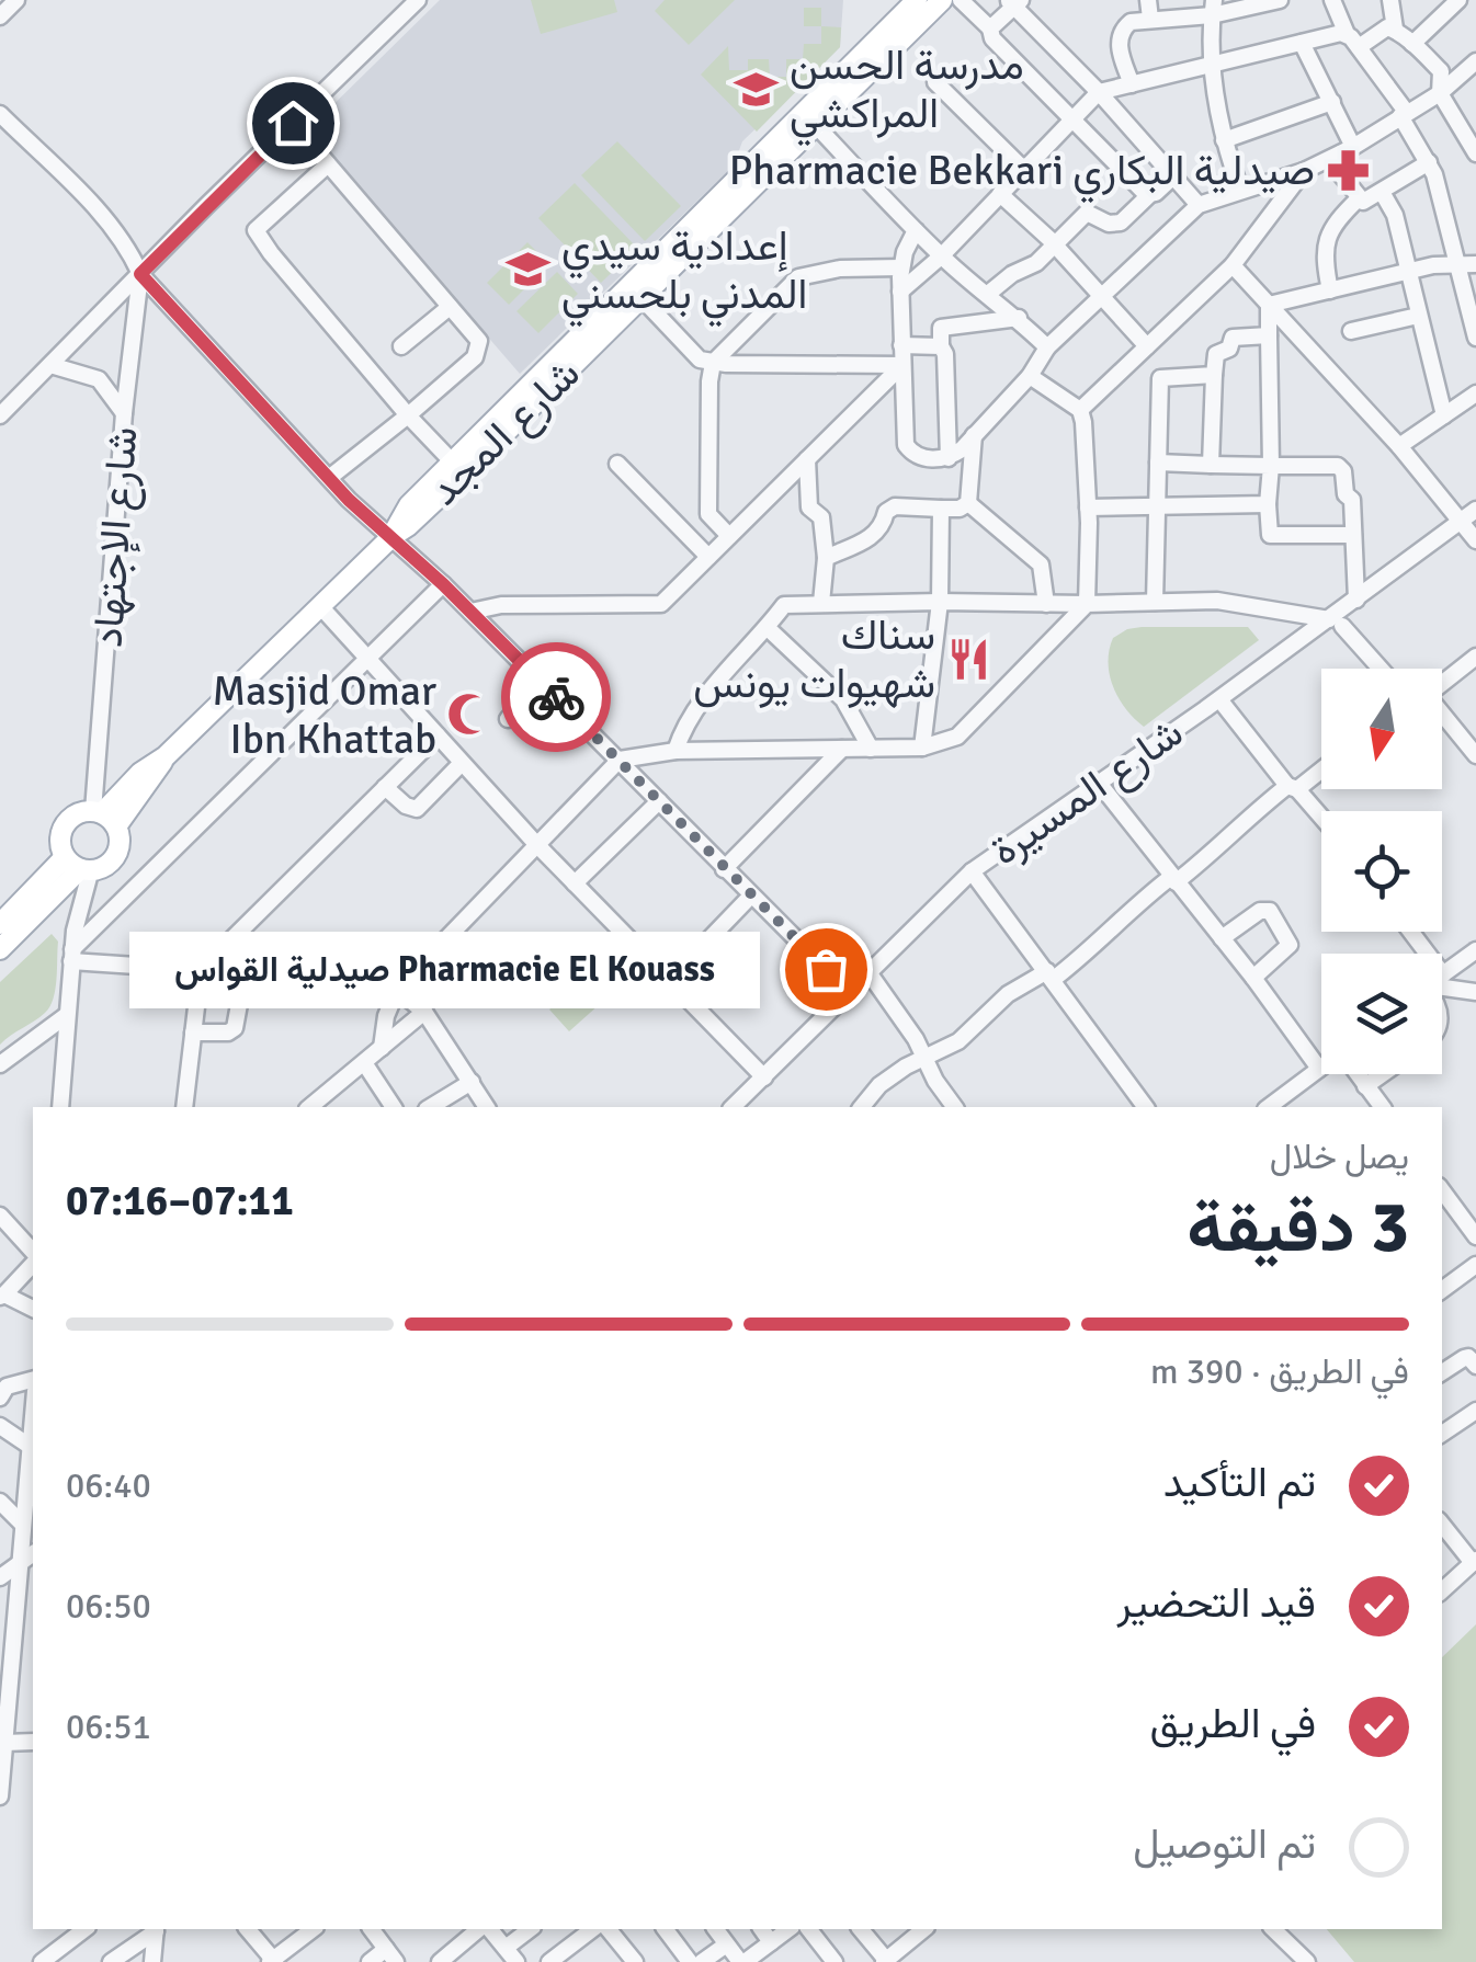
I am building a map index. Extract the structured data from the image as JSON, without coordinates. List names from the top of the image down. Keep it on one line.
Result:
{"streets":{"main road":["شارع المجد"],"street":["شارع الإجتهاد","شارع المسيرة"]},"crossings":[["شارع المجد","شارع الإجتهاد"]],"places":{"school or university":["مدرسة الحسن المراكشي","إعدادية سيدي المدني بلحسني"],"pharmacy":["Pharmacie Bekkari صيدلية البكاري"],"restaurant":["سناك شهيوات يونس"],"mosque":["Masjid Omar Ibn Khattab"],"other":["Pharmacie El Kouass صيدلية القواس"]},"north":"bottom","page":{"bubble":"Pharmacie El Kouass صيدلية القواس","heading":["3 دقيقة","يصل خلال","07:11–07:16"],"bar":"في الطريق · 390 m","list":[["تم التأكيد","06:40"],["قيد التحضير","06:50"],["في الطريق","06:51"],"تم التوصيل"]}}
